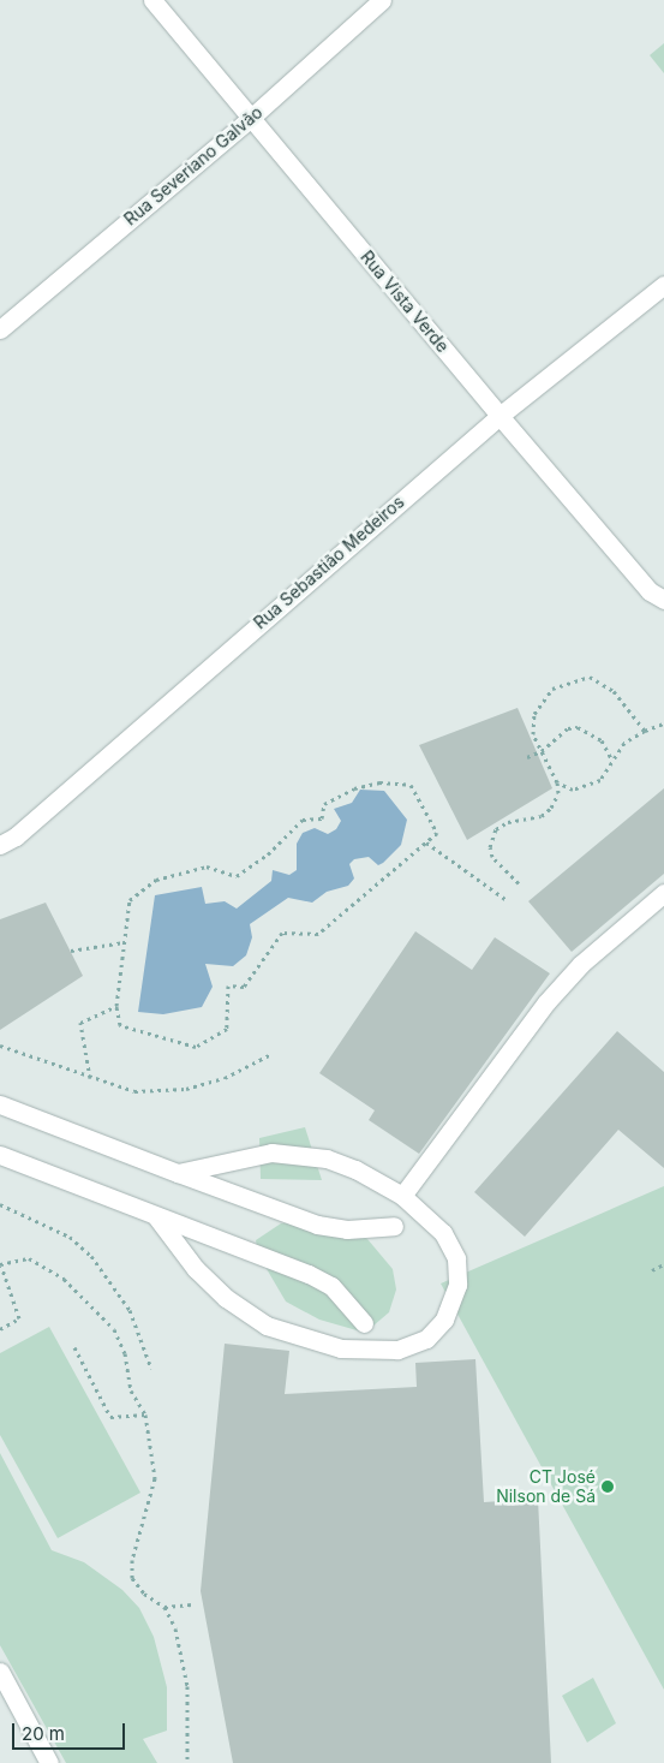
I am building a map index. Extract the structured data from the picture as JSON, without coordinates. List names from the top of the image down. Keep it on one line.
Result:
{"streets":{"street":["Rua Severiano Galvão","Rua Vista Verde","Rua Sebastião Medeiros"]},"crossings":[["Rua Severiano Galvão","Rua Vista Verde"],["Rua Vista Verde","Rua Sebastião Medeiros"]],"places":["CT José Nilson de Sá"],"scale_bar":"20 m"}
